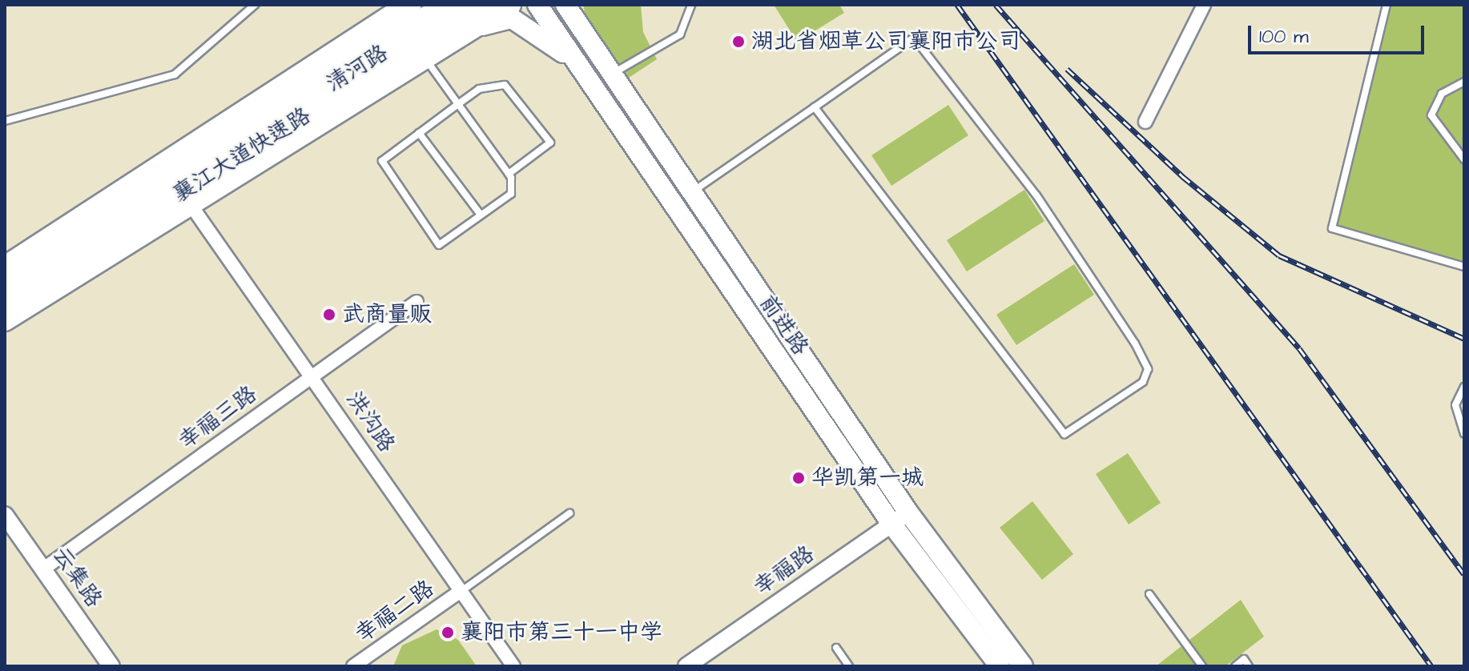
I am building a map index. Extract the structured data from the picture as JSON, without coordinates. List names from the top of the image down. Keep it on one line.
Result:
{"streets":{"highway":["襄江大道快速路"],"main road":["清河路","前进路"],"street":["幸福三路","洪沟路","幸福路","云集路","幸福二路"]},"crossings":[["清河路","洪沟路"],["前进路","幸福路"],["幸福三路","洪沟路"],["幸福三路","云集路"],["洪沟路","幸福二路"]],"places":["湖北省烟草公司襄阳市公司","武商量贩","华凯第一城","襄阳市第三十一中学"],"scale_bar":"100 m"}
